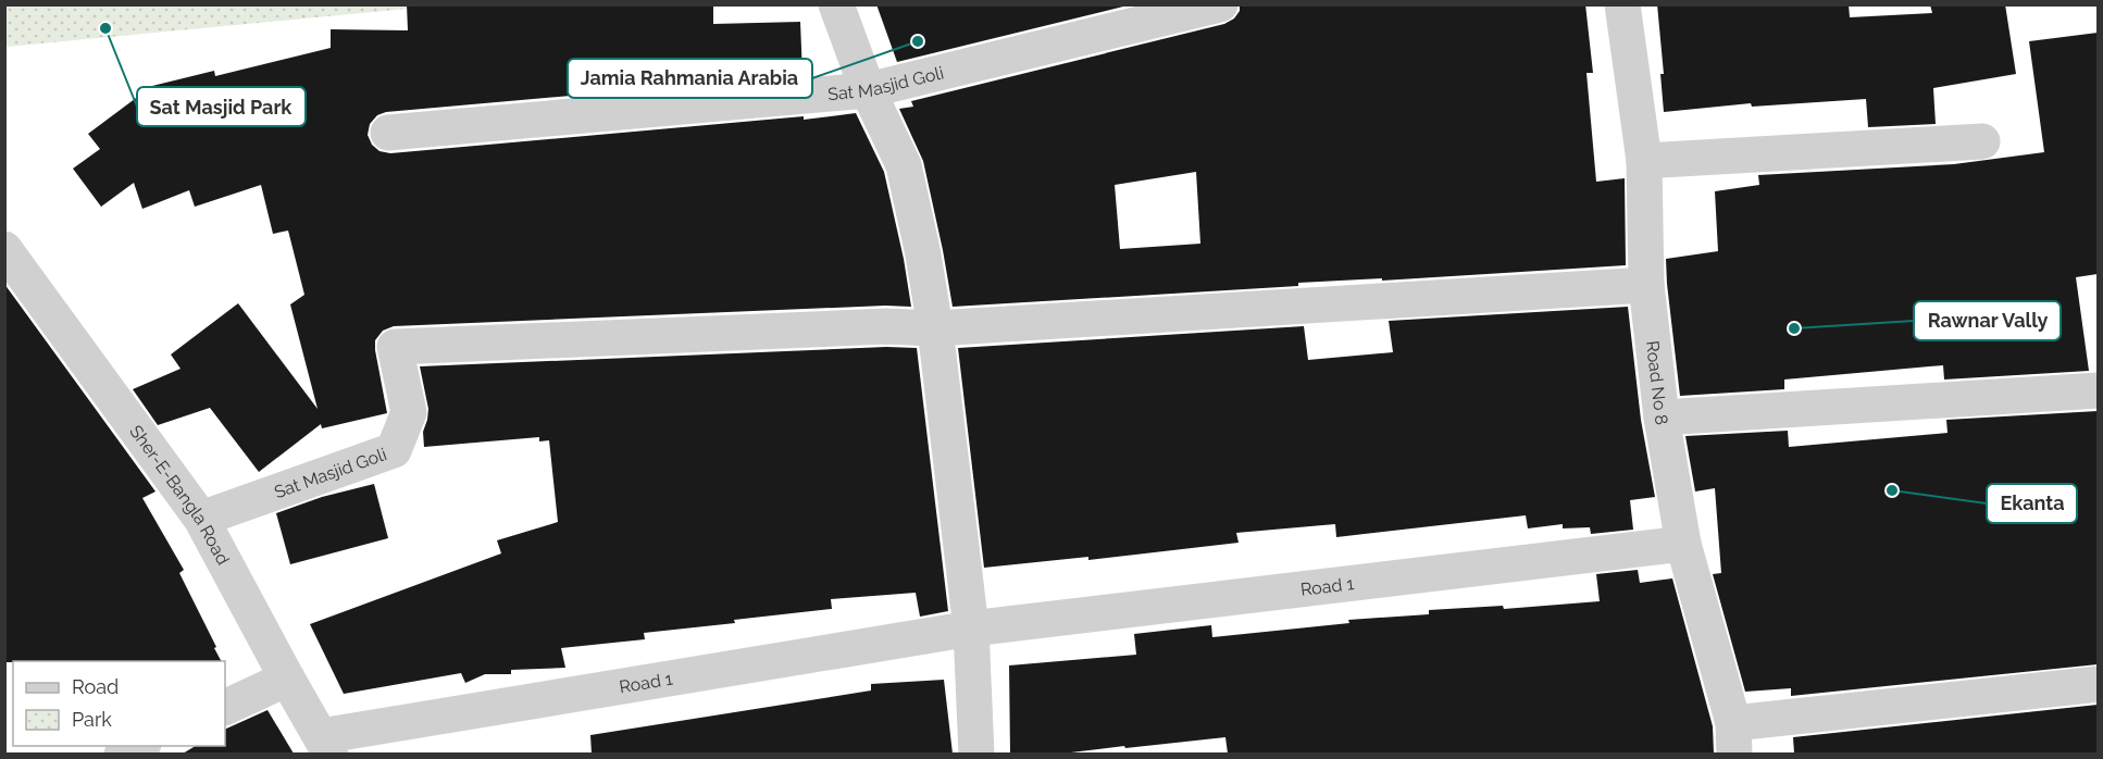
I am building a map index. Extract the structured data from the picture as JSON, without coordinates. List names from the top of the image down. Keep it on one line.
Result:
{"streets":{"street":["Sat Masjid Goli","Road No 8","Sher-E-Bangla Road","Road 1"]},"crossings":[["Sat Masjid Goli","Sher-E-Bangla Road"],["Road No 8","Road 1"],["Sher-E-Bangla Road","Road 1"]],"places":["Sat Masjid Park","Jamia Rahmania Arabia","Rawnar Vally","Ekanta"],"legend":["Road","Park"]}
